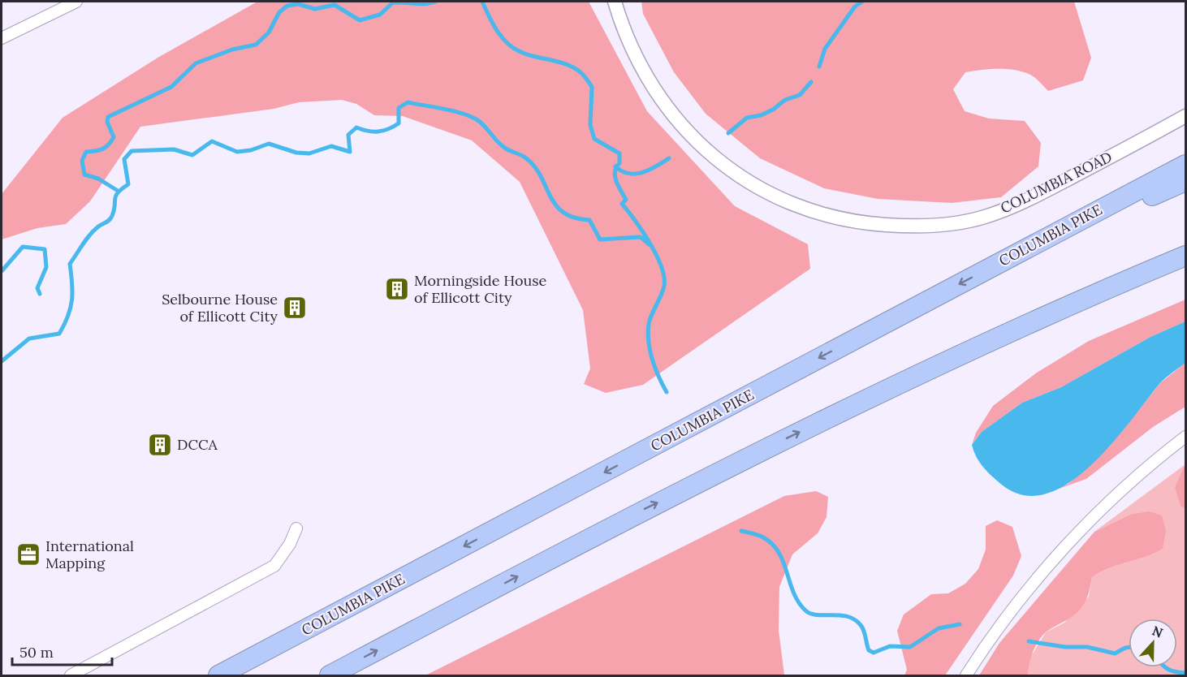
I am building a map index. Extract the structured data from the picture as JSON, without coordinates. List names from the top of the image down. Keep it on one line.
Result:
{"streets":{"highway":["COLUMBIA PIKE"],"street":["COLUMBIA ROAD"]},"places":{"building":["Morningside House of Ellicott City","Selbourne House of Ellicott City","DCCA"],"office":["International Mapping"]},"scale_bar":"50 m","north":"top"}
